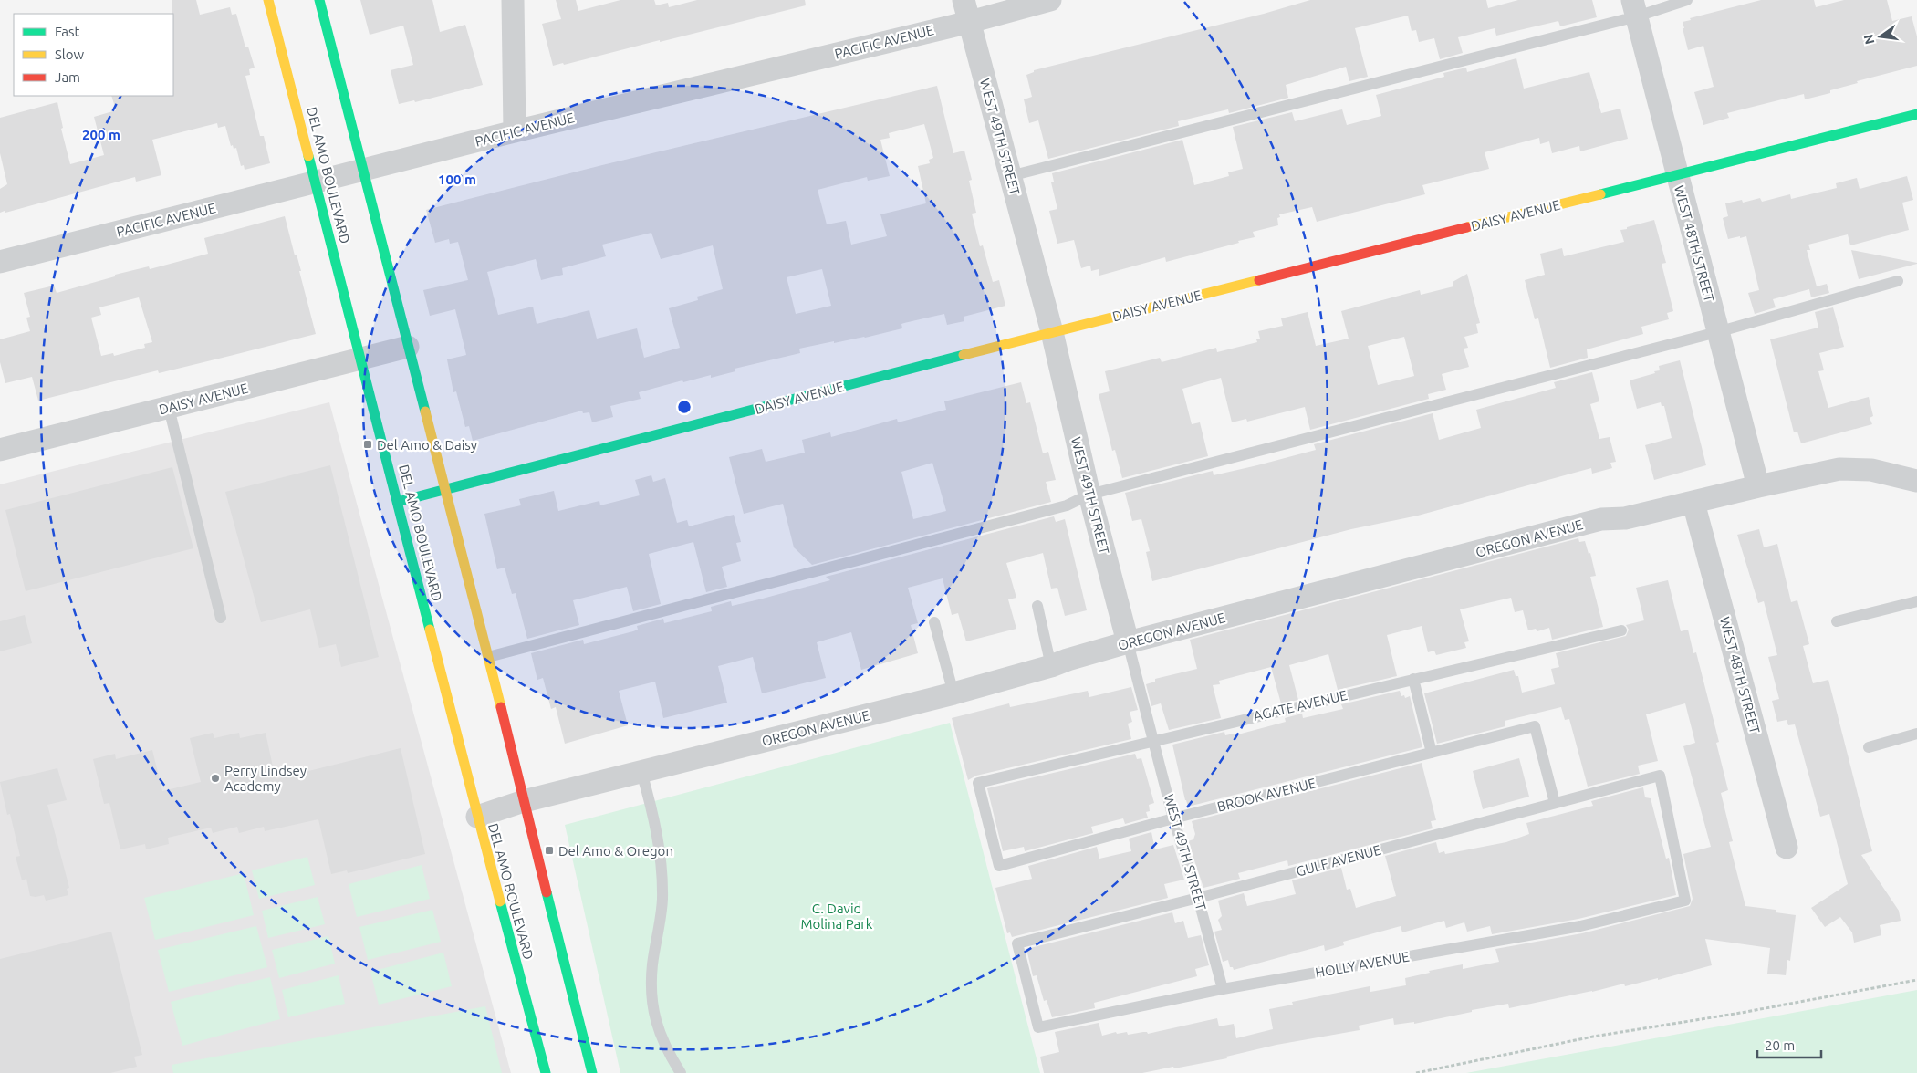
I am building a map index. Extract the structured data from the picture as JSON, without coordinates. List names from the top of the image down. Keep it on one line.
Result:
{"streets":{"main road":["DEL AMO BOULEVARD","DAISY AVENUE"],"street":["PACIFIC AVENUE","WEST 49TH STREET","WEST 48TH STREET","OREGON AVENUE"],"lane":["AGATE AVENUE","BROOK AVENUE","GULF AVENUE","HOLLY AVENUE"]},"crossings":[["PACIFIC AVENUE","WEST 49TH STREET"],["PACIFIC AVENUE","DEL AMO BOULEVARD"],["WEST 49TH STREET","DAISY AVENUE"],["WEST 49TH STREET","OREGON AVENUE"],["WEST 49TH STREET","AGATE AVENUE"],["WEST 49TH STREET","BROOK AVENUE"],["WEST 49TH STREET","GULF AVENUE"],["WEST 49TH STREET","HOLLY AVENUE"],["DEL AMO BOULEVARD","DAISY AVENUE"],["DEL AMO BOULEVARD","OREGON AVENUE"],["DAISY AVENUE","WEST 48TH STREET"],["WEST 48TH STREET","OREGON AVENUE"],["AGATE AVENUE","BROOK AVENUE"],["BROOK AVENUE","GULF AVENUE"],["GULF AVENUE","HOLLY AVENUE"]],"parks":["C. David Molina Park"],"places":{"transit":["Del Amo & Daisy","Del Amo & Oregon"],"other":["Perry Lindsey Academy"]},"legend":["Fast","Slow","Jam"],"scale_bar":"20 m","north":"left","rings":["200 m","100 m"]}
